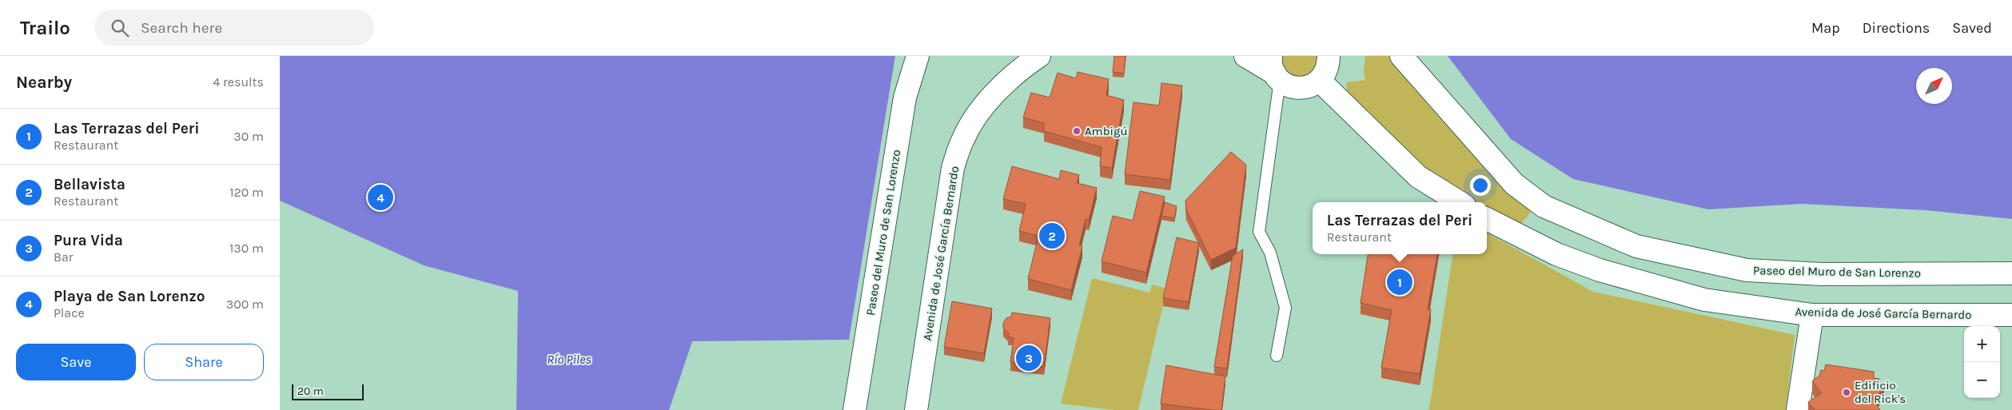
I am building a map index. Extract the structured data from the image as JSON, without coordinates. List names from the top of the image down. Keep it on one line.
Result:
{"streets":{"street":["Paseo del Muro de San Lorenzo","Avenida de José García Bernardo"]},"water":["Río Piles"],"places":["Ambigú","Edificio del Rick's"],"scale_bar":"20 m","north":"top right","page":{"header":"Trailo","search":"Search here","nav":["Map","Directions","Saved"],"heading":["Nearby","4 results"],"list":[{"mark":"1","name":"Las Terrazas del Peri","note":"Restaurant","value":"30 m"},{"mark":"2","name":"Bellavista","note":"Restaurant","value":"120 m"},{"mark":"3","name":"Pura Vida","note":"Bar","value":"130 m"},{"mark":"4","name":"Playa de San Lorenzo","note":"Place","value":"300 m"}],"pins":["4","2","1","3"],"popup":["Las Terrazas del Peri","Restaurant"],"map_buttons":["+","−"],"buttons":["Save","Share"],"scale":"20 m"}}
